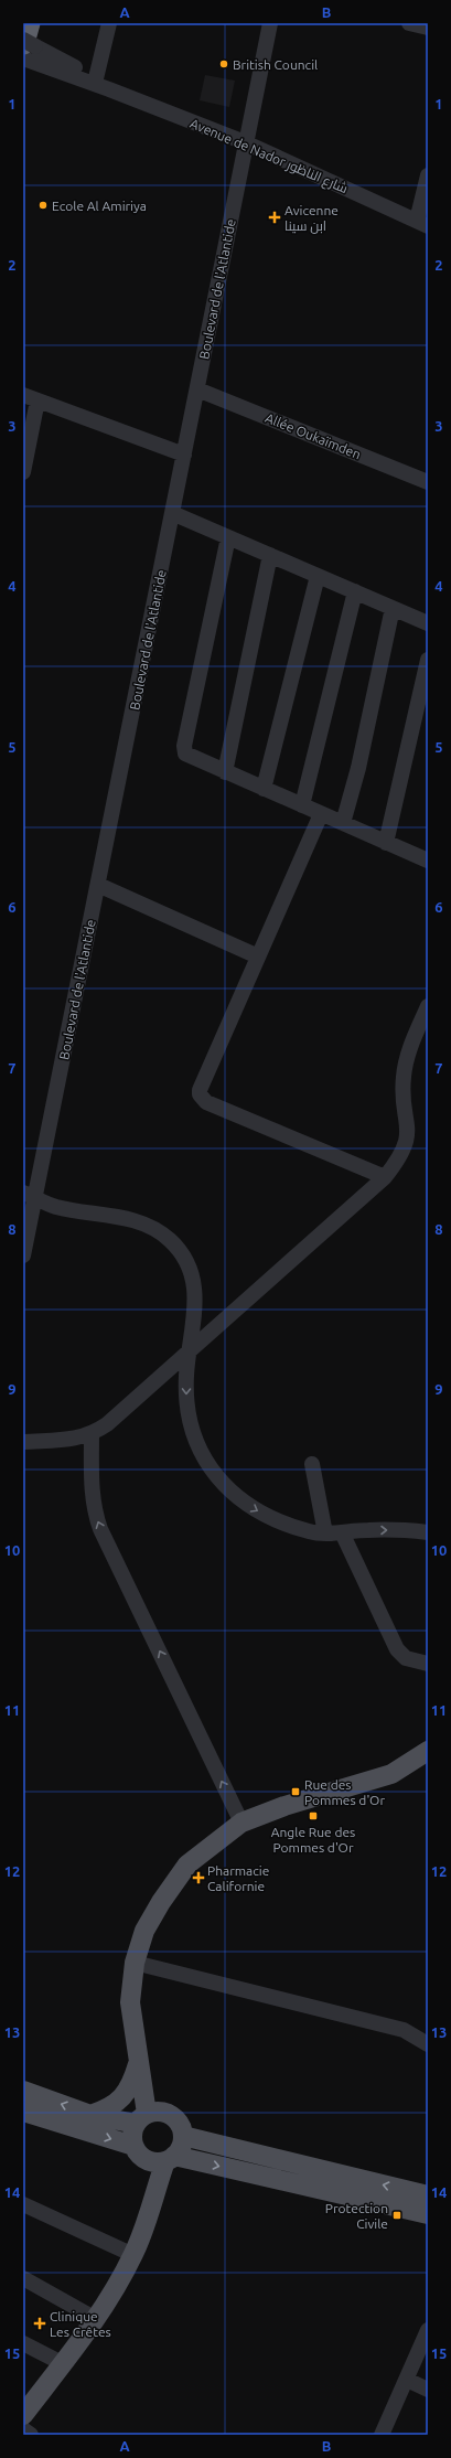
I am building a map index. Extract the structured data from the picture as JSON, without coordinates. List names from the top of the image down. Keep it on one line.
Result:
{"streets":{"street":["Avenue de Nador شارع الناظور","Boulevard de l'Atlantide","Allée Oukaïmden"]},"crossings":[["Avenue de Nador شارع الناظور","Boulevard de l'Atlantide"],["Boulevard de l'Atlantide","Allée Oukaïmden"]],"places":{"other":["British Council","Ecole Al Amiriya"],"health":["Avicenne ابن سينا","Pharmacie Californie","Clinique Les Crêtes"],"transit":["Rue des Pommes d'Or","Angle Rue des Pommes d'Or","Protection Civile"]},"grid":{"columns":["A","B"],"rows":["1","2","3","4","5","6","7","8","9","10","11","12","13","14","15"]}}
